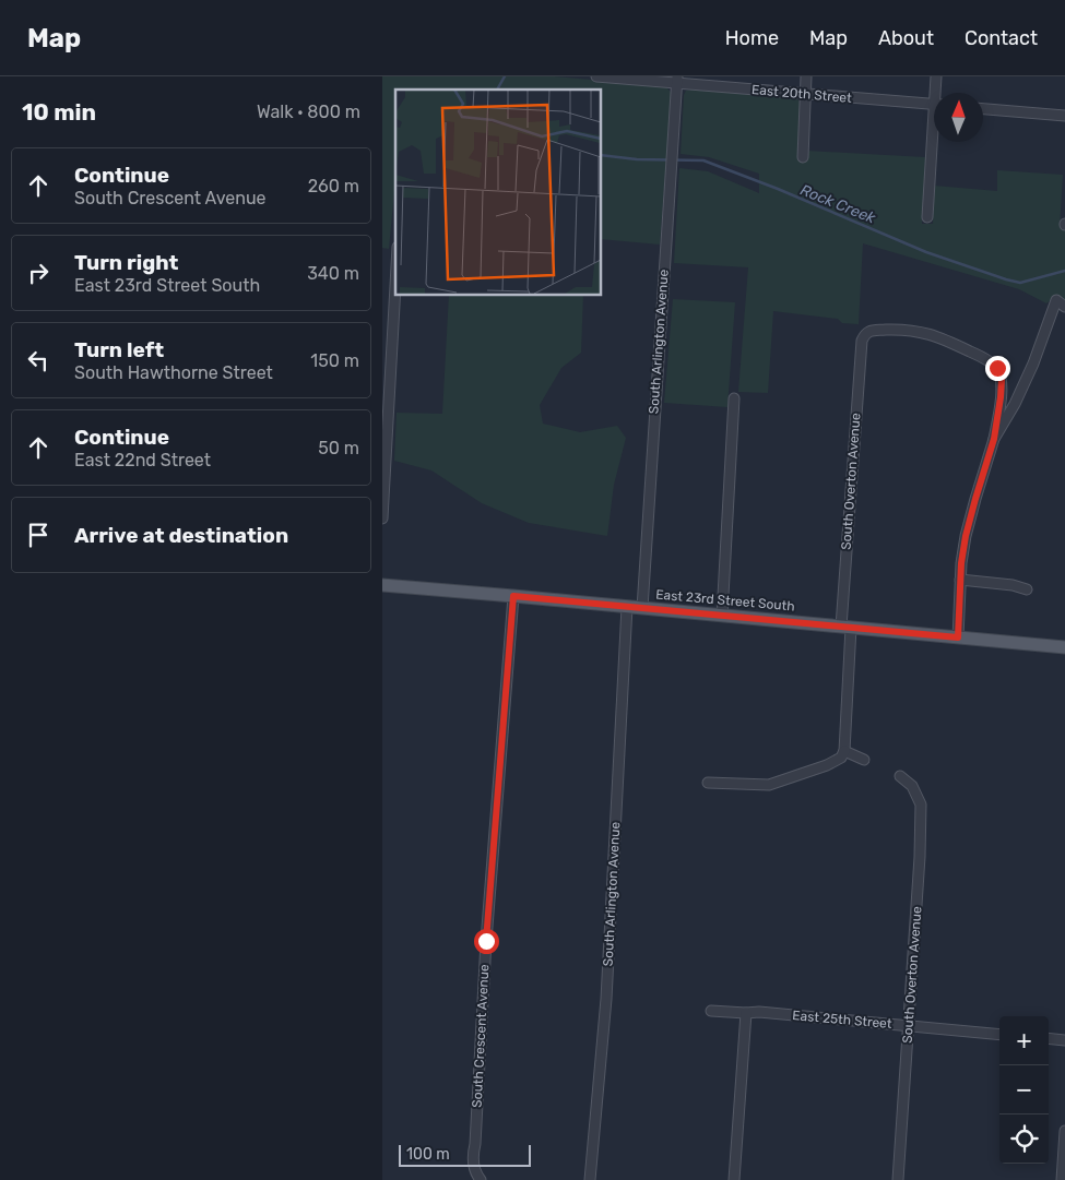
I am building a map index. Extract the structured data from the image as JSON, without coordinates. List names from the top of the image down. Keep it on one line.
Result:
{"streets":{"main road":["East 23rd Street South"],"street":["East 20th Street","South Arlington Avenue","South Overton Avenue","East 25th Street","South Crescent Avenue"]},"crossings":[["East 20th Street","South Arlington Avenue"],["South Arlington Avenue","East 23rd Street South"],["South Overton Avenue","East 23rd Street South"],["South Overton Avenue","East 25th Street"],["East 23rd Street South","South Crescent Avenue"]],"water":["Rock Creek"],"scale_bar":"100 m","north":"top","page":{"header":"Map","nav":["Home","Map","About","Contact"],"heading":["10 min","Walk · 800 m"],"list":[["Continue","South Crescent Avenue","260 m"],["Turn right","East 23rd Street South","340 m"],["Turn left","South Hawthorne Street","150 m"],["Continue","East 22nd Street","50 m"],"Arrive at destination"],"map_buttons":["+","−"],"scale":"100 m"}}
